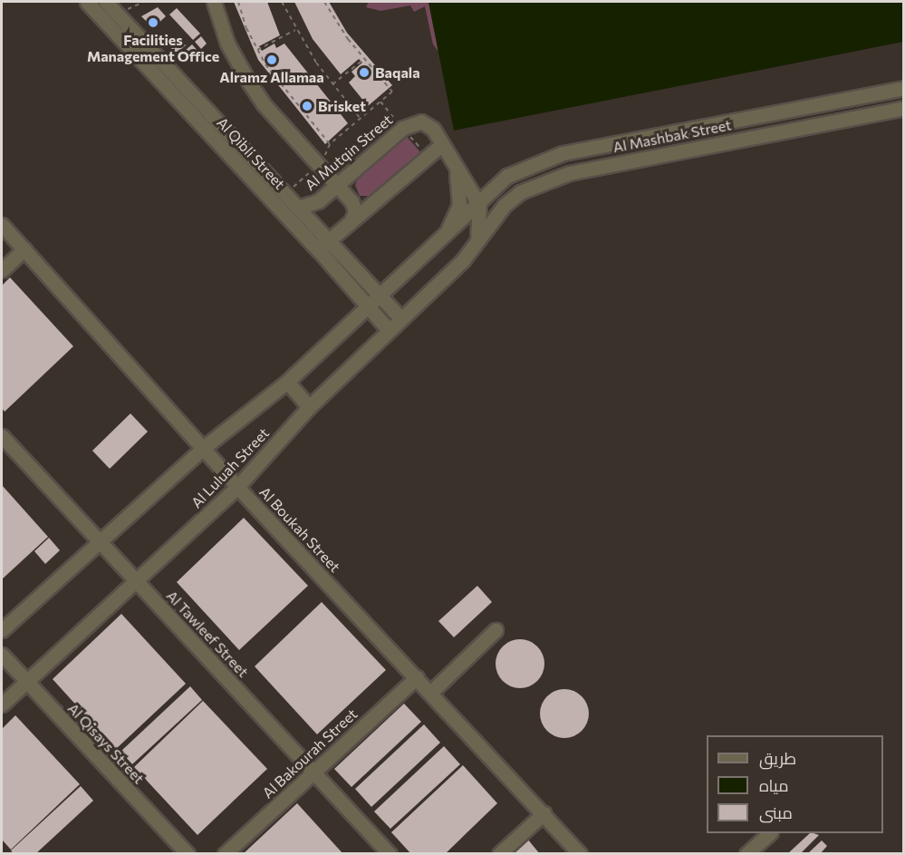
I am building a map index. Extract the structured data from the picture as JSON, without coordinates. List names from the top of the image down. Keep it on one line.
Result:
{"streets":{"street":["Al Mashbak Street","Al Mutqin Street","Al Qibli Street","Al Luluah Street","Al Boukah Street","Al Tawleef Street","Al Qisays Street","Al Bakourah Street"]},"crossings":[["Al Mashbak Street","Al Mutqin Street"],["Al Mashbak Street","Al Luluah Street"],["Al Mutqin Street","Al Qibli Street"],["Al Mutqin Street","Al Luluah Street"],["Al Qibli Street","Al Luluah Street"],["Al Luluah Street","Al Boukah Street"],["Al Luluah Street","Al Tawleef Street"],["Al Luluah Street","Al Qisays Street"],["Al Boukah Street","Al Bakourah Street"],["Al Tawleef Street","Al Bakourah Street"]],"places":["Facilities Management Office","Alramz Allamaa","Baqala","Brisket"],"legend":["طريق","مياه","مبنى"]}
